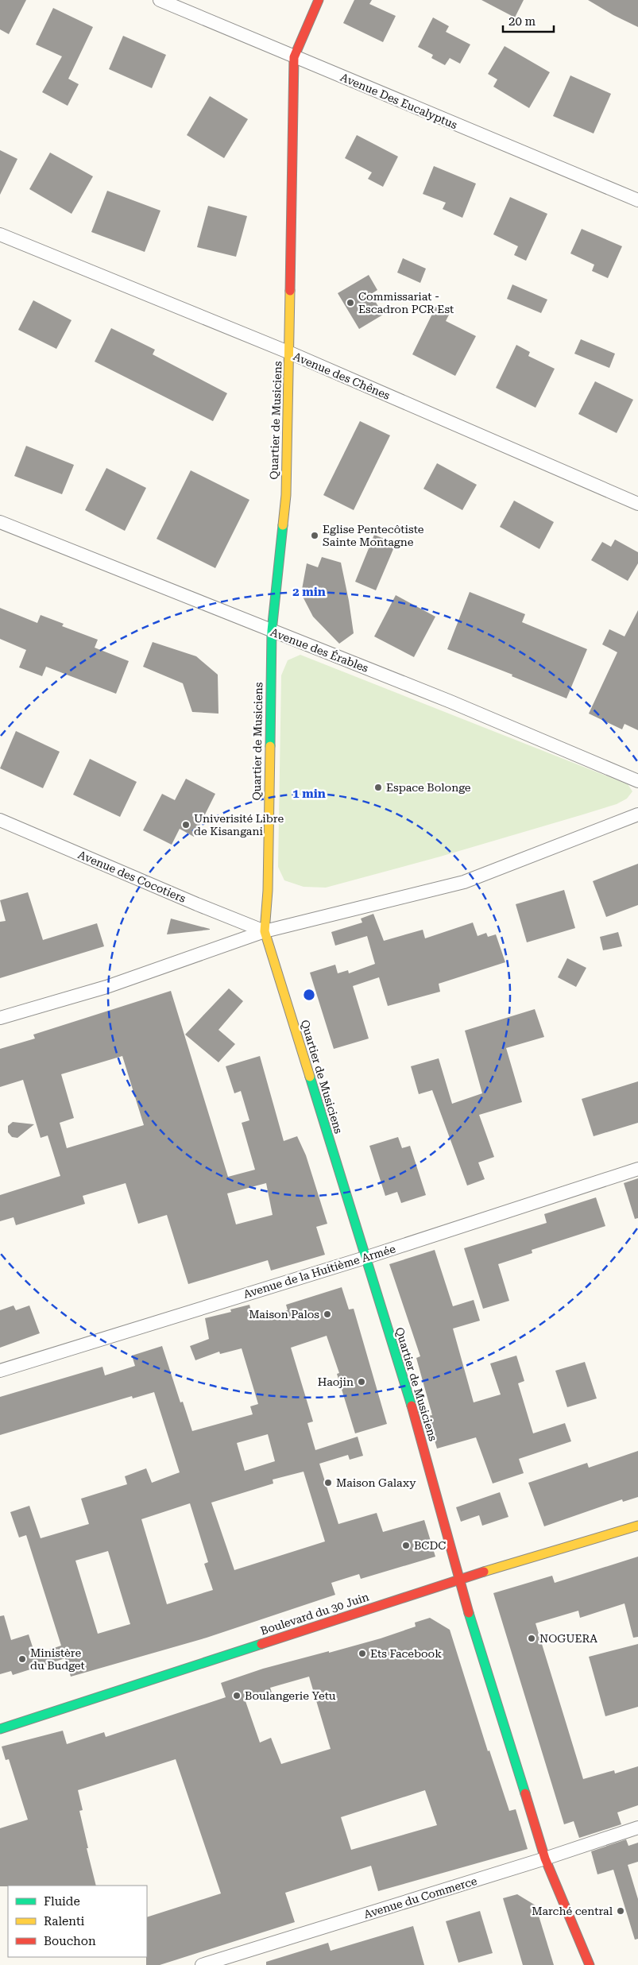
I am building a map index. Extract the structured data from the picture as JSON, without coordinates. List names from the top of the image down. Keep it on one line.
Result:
{"streets":{"street":["Avenue Des Eucalyptus","Avenue des Chênes","Quartier de Musiciens","Avenue des Érables","Avenue des Cocotiers","Avenue de la Huitième Armée","Boulevard du 30 Juin","Avenue du Commerce"]},"crossings":[["Avenue Des Eucalyptus","Quartier de Musiciens"],["Avenue des Chênes","Quartier de Musiciens"],["Quartier de Musiciens","Avenue des Érables"],["Quartier de Musiciens","Avenue des Cocotiers"],["Quartier de Musiciens","Avenue de la Huitième Armée"],["Quartier de Musiciens","Boulevard du 30 Juin"],["Quartier de Musiciens","Avenue du Commerce"]],"places":["Commissariat - Escadron PCR Est","Eglise Pentecôtiste Sainte Montagne","Espace Bolonge","Univerisité Libre de Kisangani","Maison Palos","Haojin","Maison Galaxy","BCDC","NOGUERA","Ets Facebook","Ministère du Budget","Boulangerie Yetu","Marché central"],"legend":["Fluide","Ralenti","Bouchon"],"scale_bar":"20 m","rings":["2 min","1 min"]}
